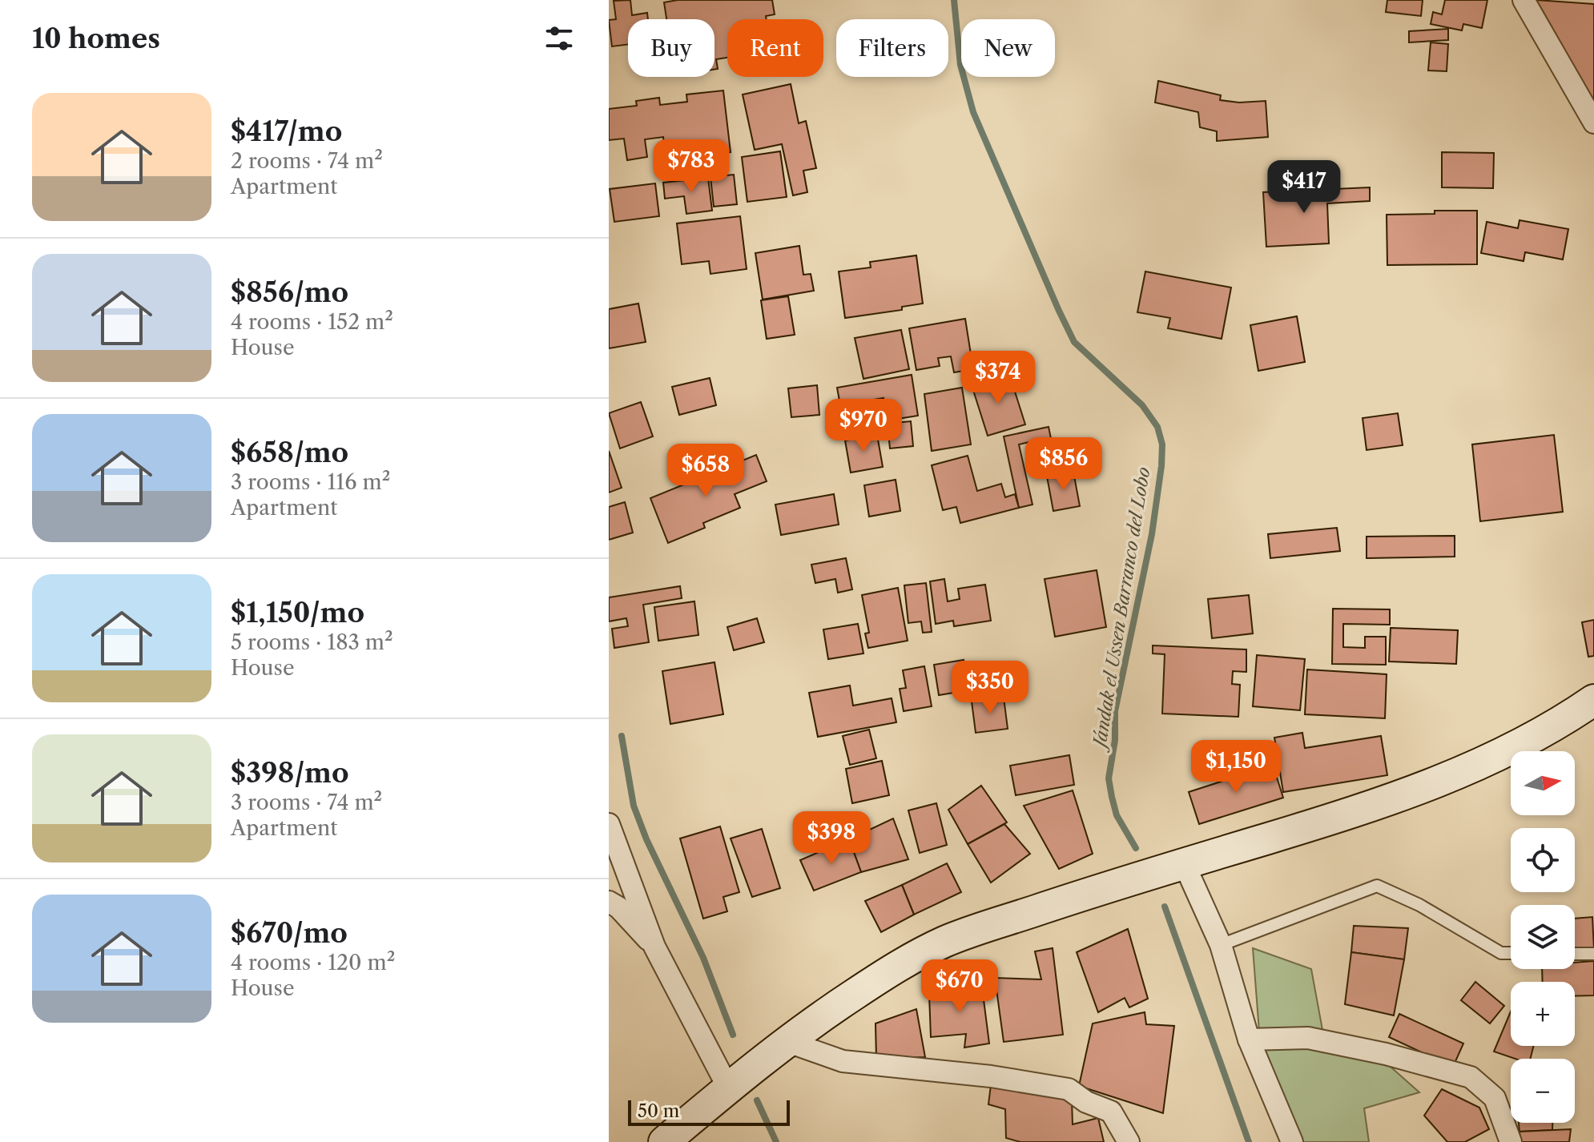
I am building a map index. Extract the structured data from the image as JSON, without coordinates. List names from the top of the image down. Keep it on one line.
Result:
{"water":["Jándak el Ussen Barranco del Lobo"],"scale_bar":"50 m","north":"right","page":{"heading":"10 homes","chip":["Buy","Rent","Filters","New"],"list":[{"name":"$417/mo","note":"2 rooms · 74 m² · Apartment"},{"name":"$856/mo","note":"4 rooms · 152 m² · House"},{"name":"$658/mo","note":"3 rooms · 116 m² · Apartment"},{"name":"$1,150/mo","note":"5 rooms · 183 m² · House"},{"name":"$398/mo","note":"3 rooms · 74 m² · Apartment"},{"name":"$670/mo","note":"4 rooms · 120 m² · House"}],"price":["$783","$417","$374","$970","$856","$658","$350","$1,150","$398","$670"],"map_buttons":["+","−"],"scale":"50 m"}}
